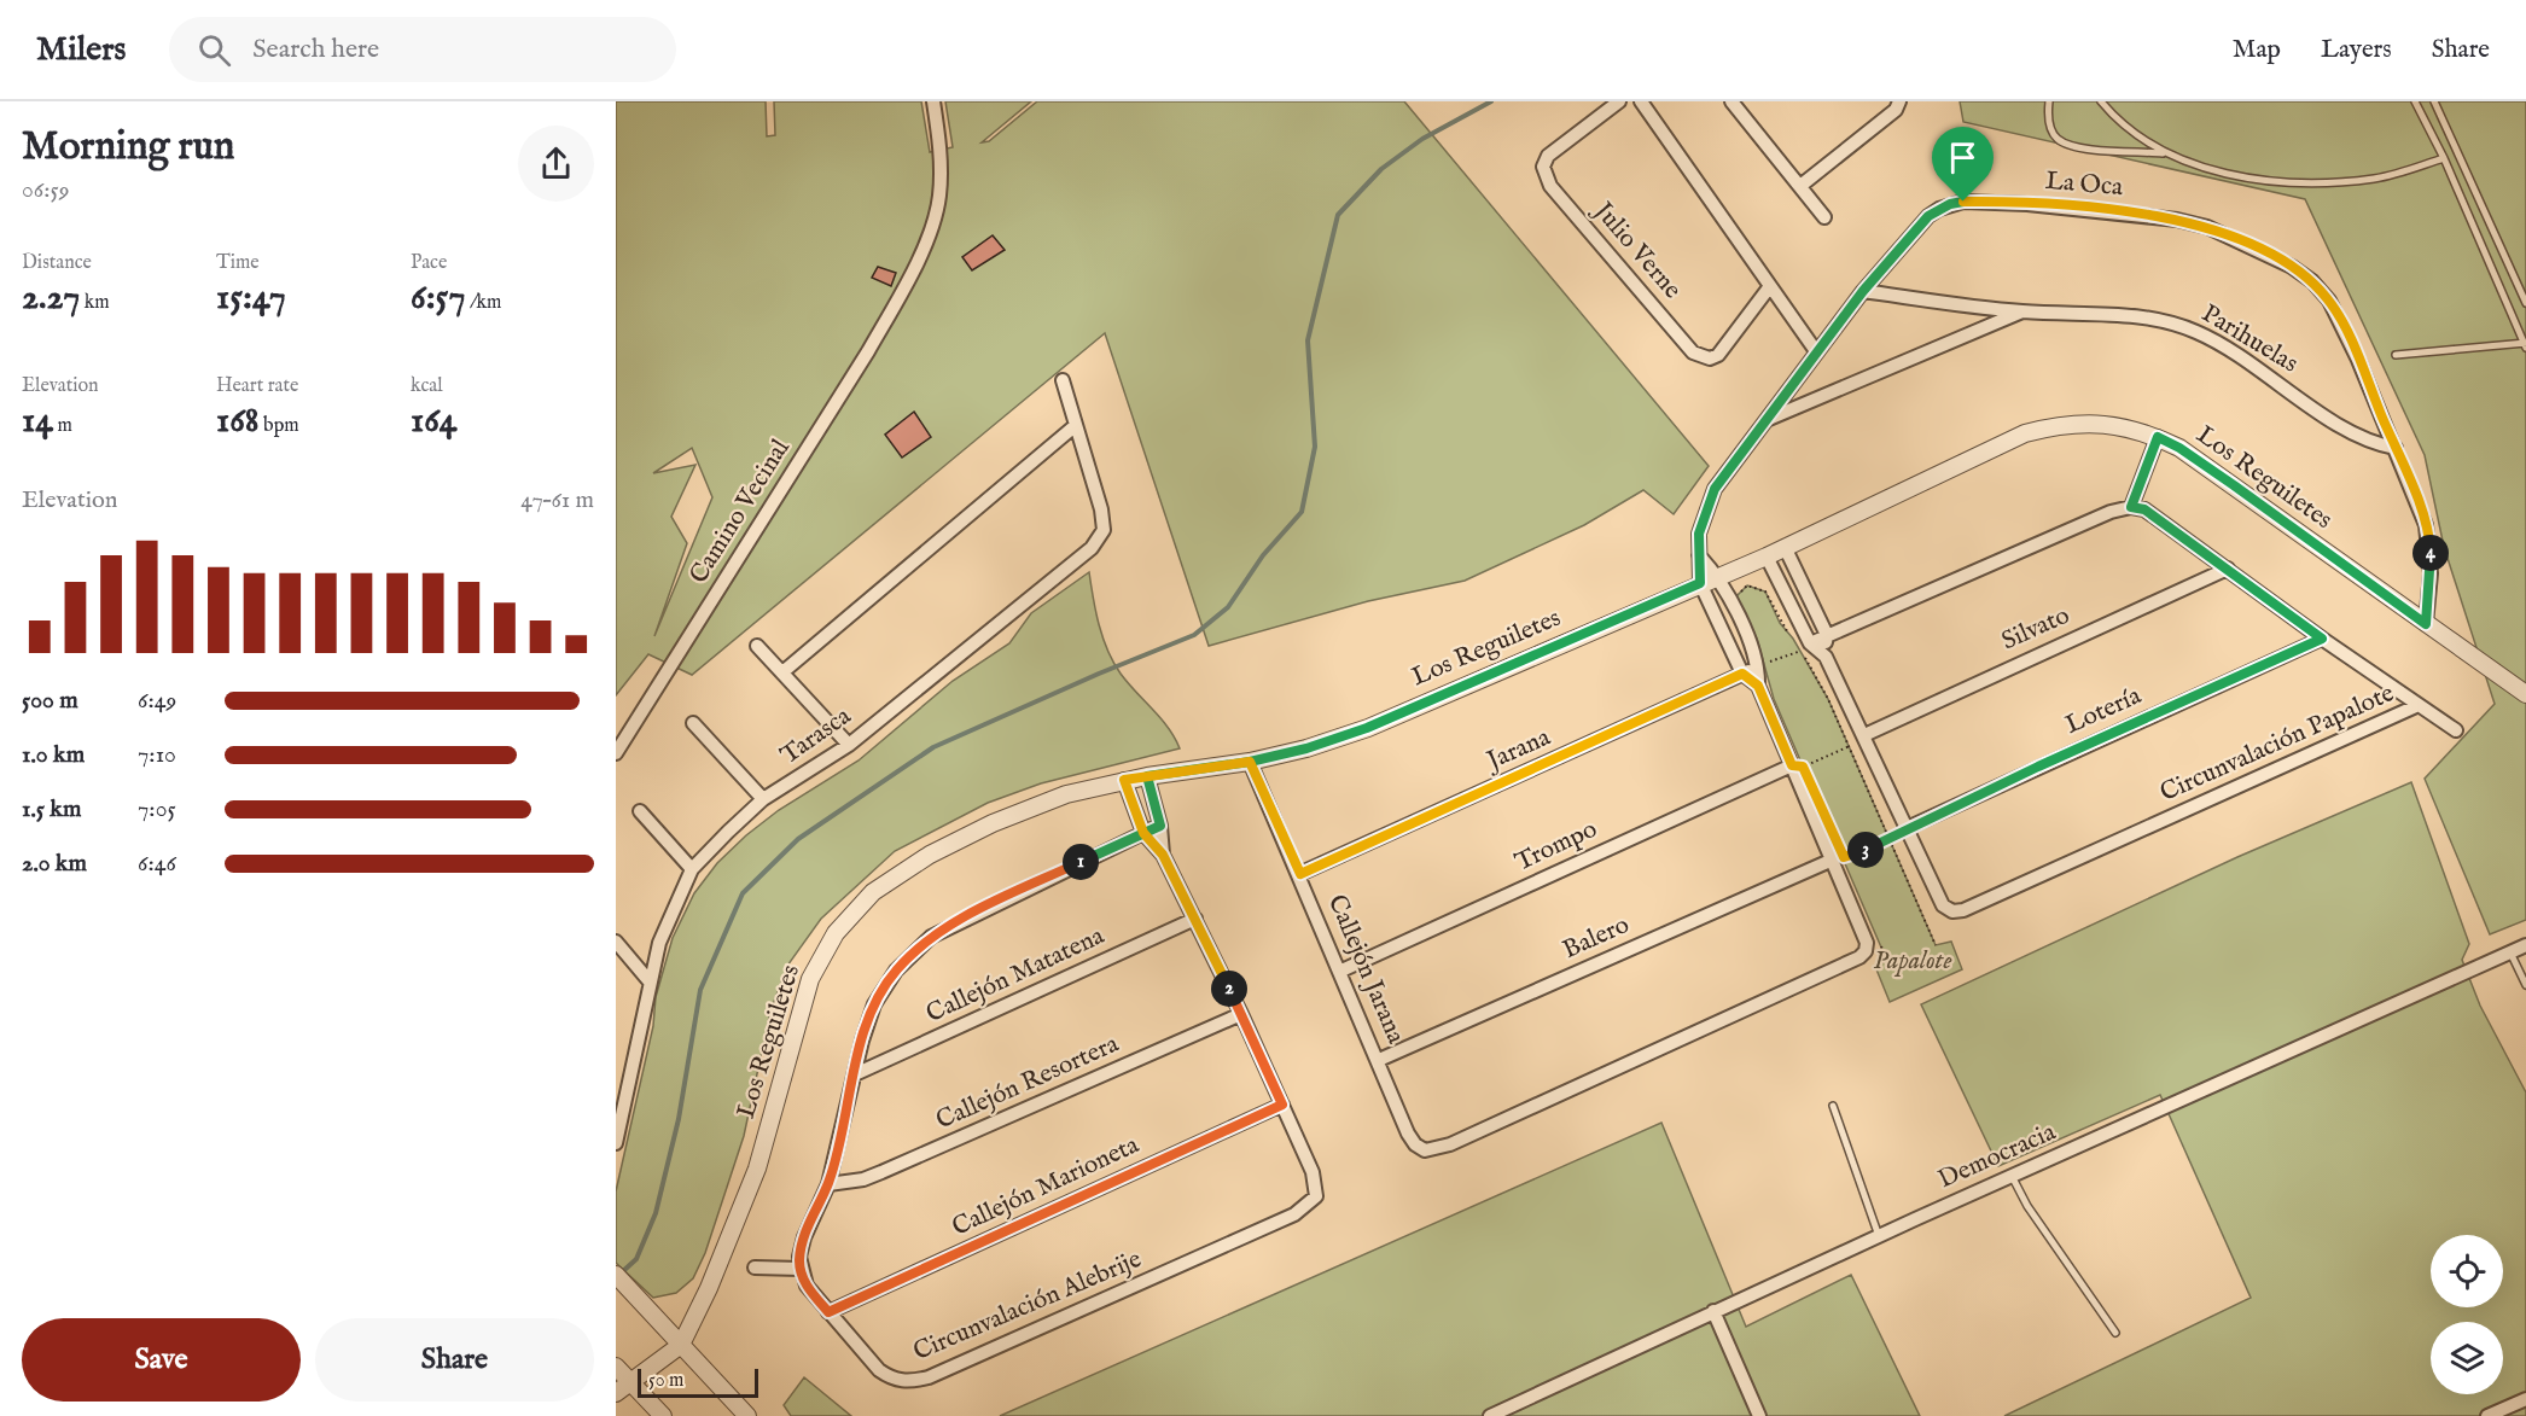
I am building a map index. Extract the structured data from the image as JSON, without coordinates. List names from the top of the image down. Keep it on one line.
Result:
{"streets":{"street":["La Oca","Julio Verne","Parihuelas","Los Reguiletes","Camino Vecinal","Silvato","Lotería","Tarasca","Circunvalación Papalote","Jarana","Trompo","Balero","Callejón Jarana","Callejón Matatena","Callejón Resortera","Democracia","Callejón Marioneta","Circunvalación Alebrije"]},"crossings":[["La Oca","Parihuelas"],["La Oca","Los Reguiletes"],["Los Reguiletes","Callejón Jarana"],["Los Reguiletes","Circunvalación Alebrije"],["Silvato","Circunvalación Papalote"],["Lotería","Circunvalación Papalote"],["Jarana","Callejón Jarana"],["Trompo","Callejón Jarana"],["Balero","Callejón Jarana"],["Callejón Matatena","Circunvalación Alebrije"],["Callejón Resortera","Circunvalación Alebrije"],["Callejón Marioneta","Circunvalación Alebrije"]],"parks":["Papalote"],"scale_bar":"50 m","page":{"header":"Milers","search":"Search here","nav":["Map","Layers","Share"],"heading":["Morning run","06:59"],"stats":[["Distance","2.27 km"],["Time","15:47"],["Pace","6:57 /km"],["Elevation","14 m"],["Heart rate","168 bpm"],["kcal","164"]],"chart":["Elevation","47–61 m"],"pins":["4","3","1","2"],"list":[{"name":"500 m","note":"6:49"},{"name":"1.0 km","note":"7:10"},{"name":"1.5 km","note":"7:05"},{"name":"2.0 km","note":"6:46"}],"buttons":["Save","Share"],"scale":"50 m"}}
